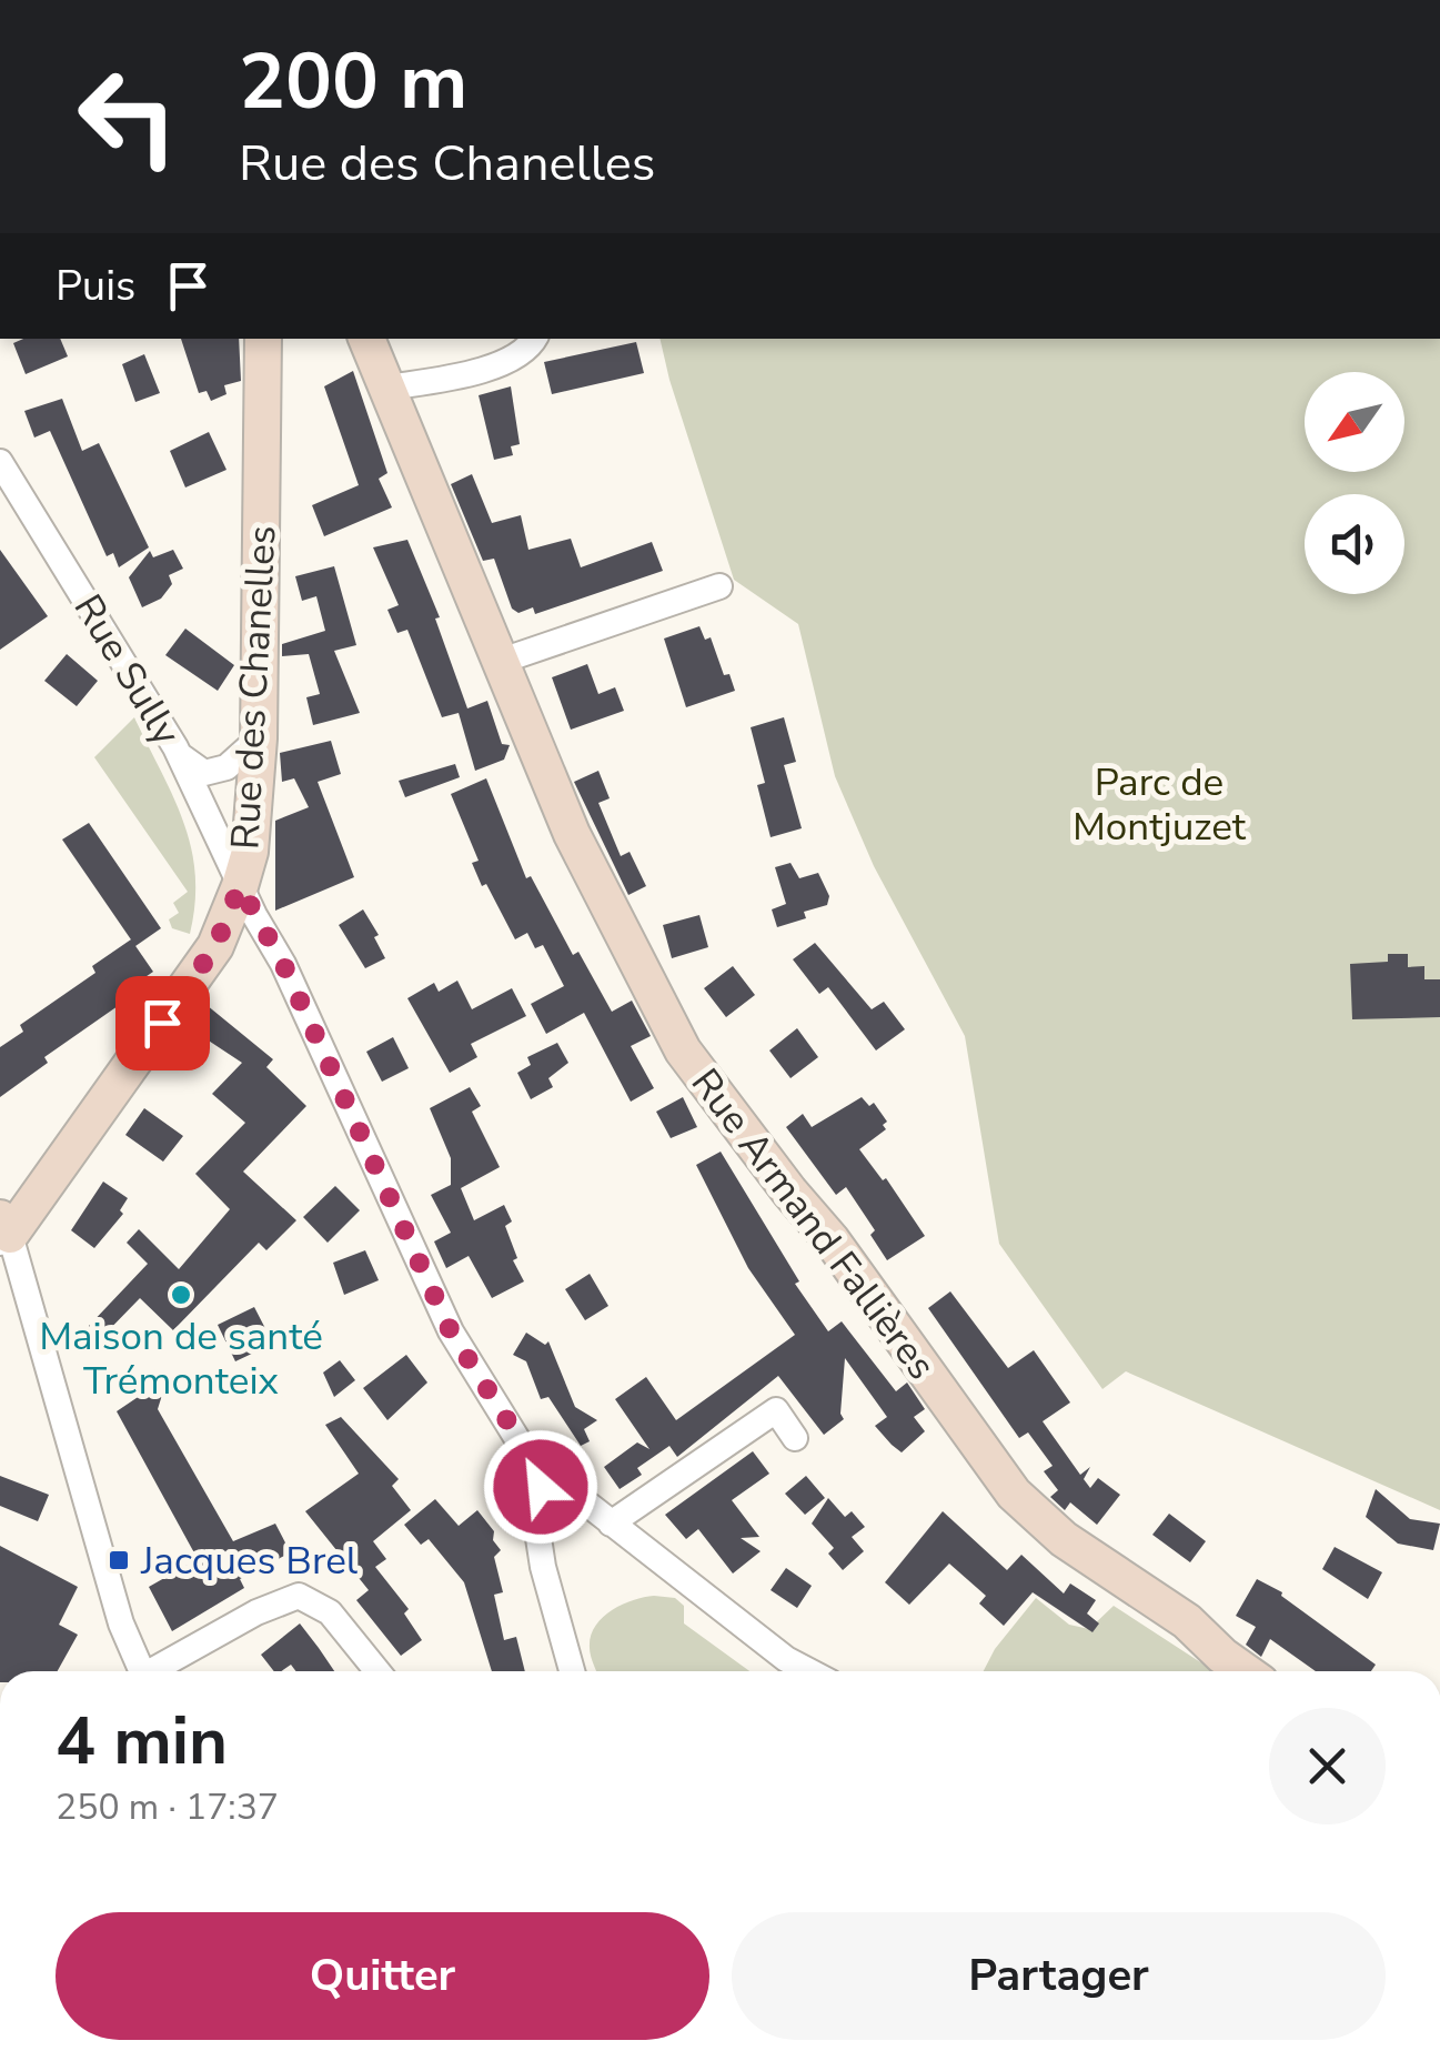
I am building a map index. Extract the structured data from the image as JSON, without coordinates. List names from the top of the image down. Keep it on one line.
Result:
{"streets":{"street":["Rue Sully","Rue des Chanelles","Rue Armand Fallières"]},"crossings":[["Rue Sully","Rue des Chanelles"]],"parks":["Parc de Montjuzet"],"places":{"other":["Maison de santé Trémonteix"],"transit":["Jacques Brel"]},"north":"bottom left","page":{"turn":["200 m","Rue des Chanelles"],"then":"Puis","heading":["4 min","250 m · 17:37"],"buttons":["Quitter","Partager"]}}
